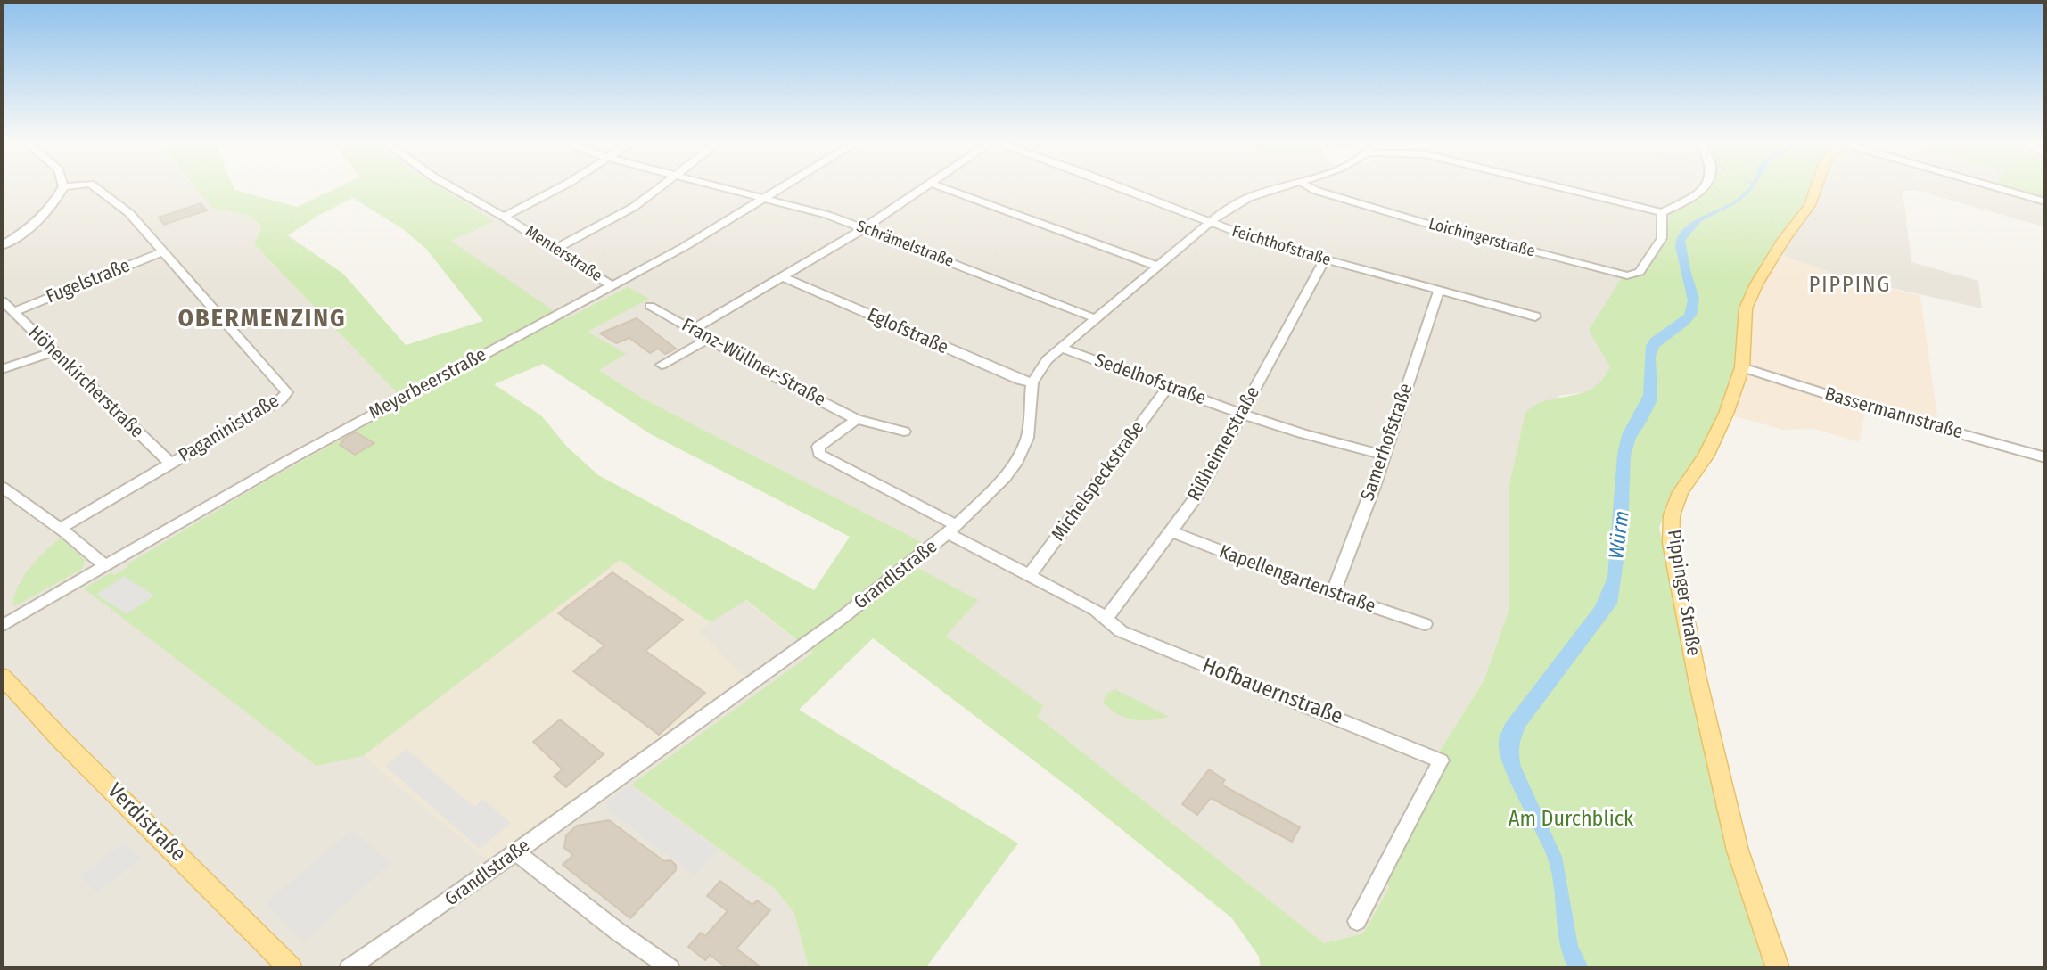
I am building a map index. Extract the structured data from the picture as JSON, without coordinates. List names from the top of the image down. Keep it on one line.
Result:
{"streets":{"main road":["Pippinger Straße","Verdistraße"],"street":["Loichingerstraße","Schrämelstraße","Feichthofstraße","Menterstraße","Fugelstraße","Eglofstraße","Franz-Wüllner-Straße","Sedelhofstraße","Höhenkircherstraße","Meyerbeerstraße","Bassermannstraße","Paganinistraße","Samerhofstraße","Rißheimerstraße","Michelspeckstraße","Grandlstraße","Kapellengartenstraße","Hofbauernstraße"]},"crossings":[["Schrämelstraße","Meyerbeerstraße"],["Schrämelstraße","Grandlstraße"],["Feichthofstraße","Samerhofstraße"],["Feichthofstraße","Rißheimerstraße"],["Feichthofstraße","Grandlstraße"],["Menterstraße","Meyerbeerstraße"],["Fugelstraße","Höhenkircherstraße"],["Fugelstraße","Paganinistraße"],["Eglofstraße","Grandlstraße"],["Sedelhofstraße","Samerhofstraße"],["Sedelhofstraße","Rißheimerstraße"],["Sedelhofstraße","Michelspeckstraße"],["Sedelhofstraße","Grandlstraße"],["Höhenkircherstraße","Paganinistraße"],["Bassermannstraße","Pippinger Straße"],["Samerhofstraße","Kapellengartenstraße"],["Rißheimerstraße","Kapellengartenstraße"],["Rißheimerstraße","Hofbauernstraße"],["Michelspeckstraße","Hofbauernstraße"],["Grandlstraße","Hofbauernstraße"]],"districts":["PIPPING","OBERMENZING"],"water":["Würm"],"parks":["Am Durchblick"]}
